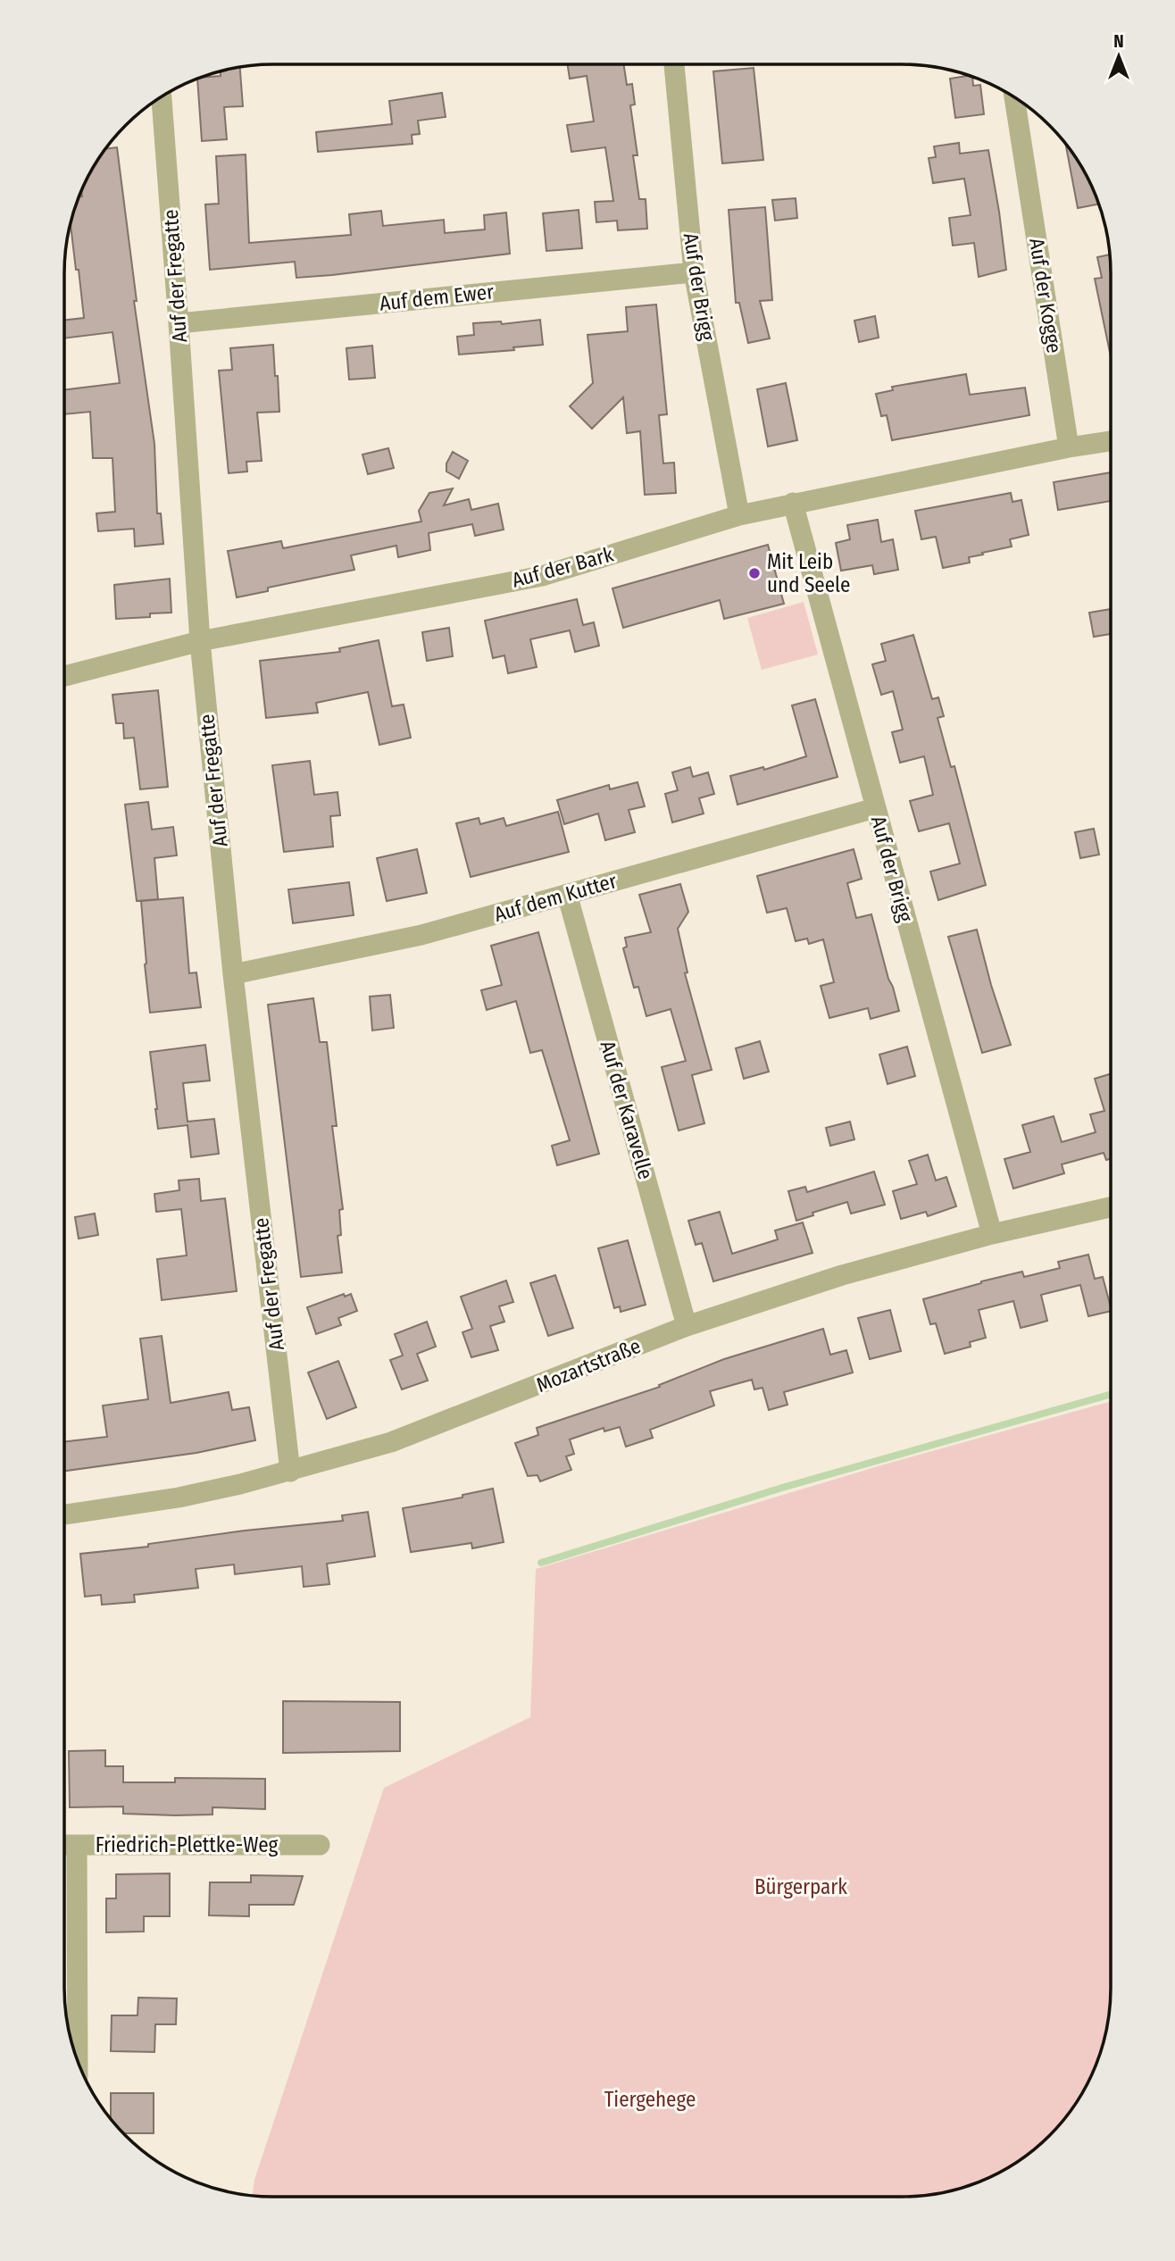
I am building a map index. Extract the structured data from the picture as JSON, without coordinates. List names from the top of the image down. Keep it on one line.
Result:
{"streets":{"street":["Auf der Fregatte","Auf der Brigg","Auf der Kogge","Auf dem Ewer","Auf der Bark","Auf dem Kutter","Auf der Karavelle","Mozartstraße","Friedrich-Plettke-Weg"]},"crossings":[["Auf der Fregatte","Auf dem Ewer"],["Auf der Fregatte","Auf der Bark"],["Auf der Fregatte","Auf dem Kutter"],["Auf der Fregatte","Mozartstraße"],["Auf der Brigg","Auf dem Ewer"],["Auf der Brigg","Auf der Bark"],["Auf der Brigg","Auf dem Kutter"],["Auf der Brigg","Mozartstraße"],["Auf der Kogge","Auf der Bark"],["Auf dem Kutter","Auf der Karavelle"],["Auf der Karavelle","Mozartstraße"]],"parks":["Bürgerpark","Tiergehege"],"places":["Mit Leib und Seele"],"north":"top"}
